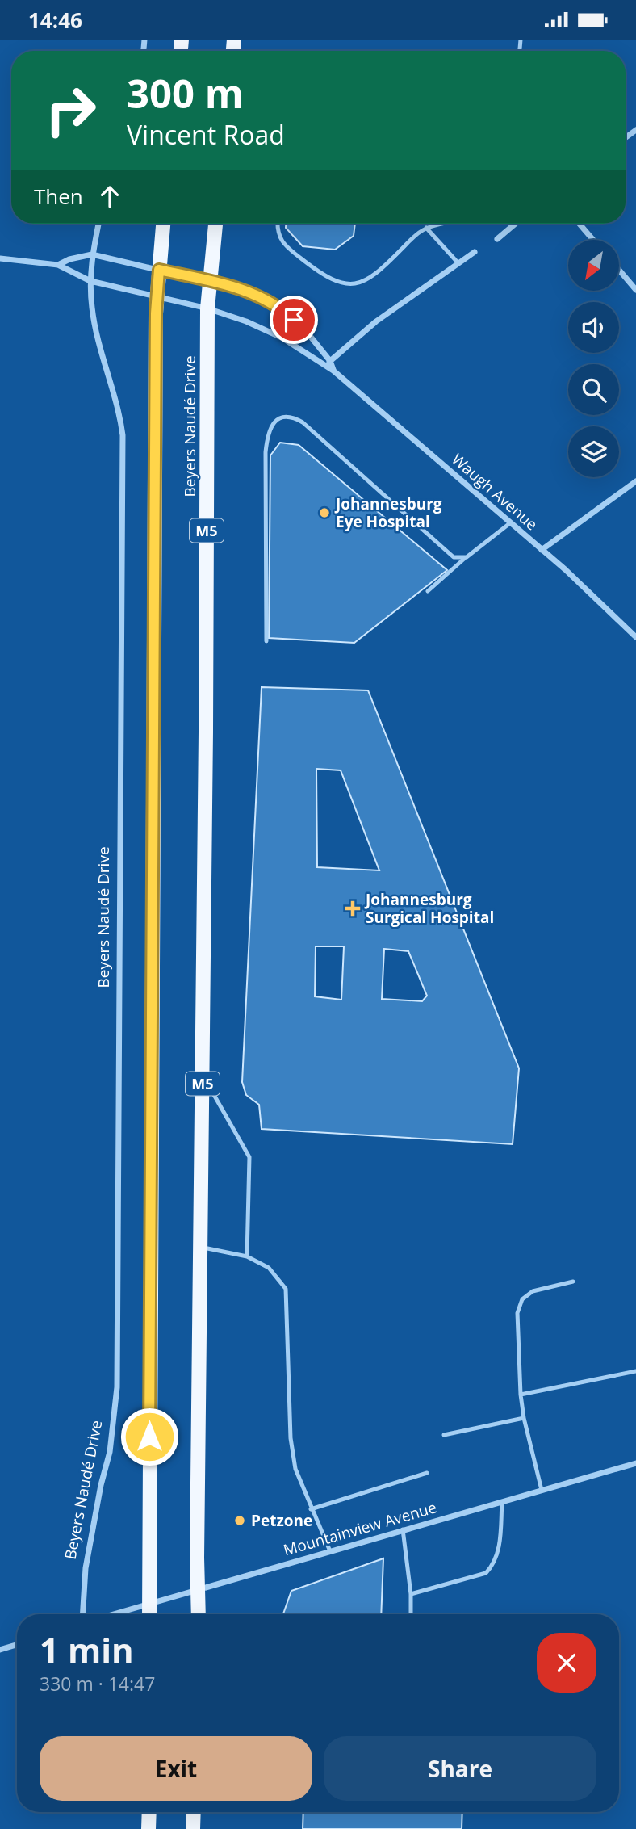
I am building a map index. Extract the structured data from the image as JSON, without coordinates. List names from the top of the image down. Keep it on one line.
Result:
{"streets":{"main road":["Beyers Naudé Drive","M5"],"street":["Waugh Avenue","Mountainview Avenue"]},"crossings":[["Beyers Naudé Drive","Waugh Avenue"],["Beyers Naudé Drive","Mountainview Avenue"]],"places":{"other":["Johannesburg Eye Hospital","Petzone"],"health":["Johannesburg Surgical Hospital"]},"north":"bottom left","page":{"status":"14:46","turn":["300 m","Vincent Road"],"then":"Then","heading":["1 min","330 m · 14:47"],"buttons":["Exit","Share"]}}
